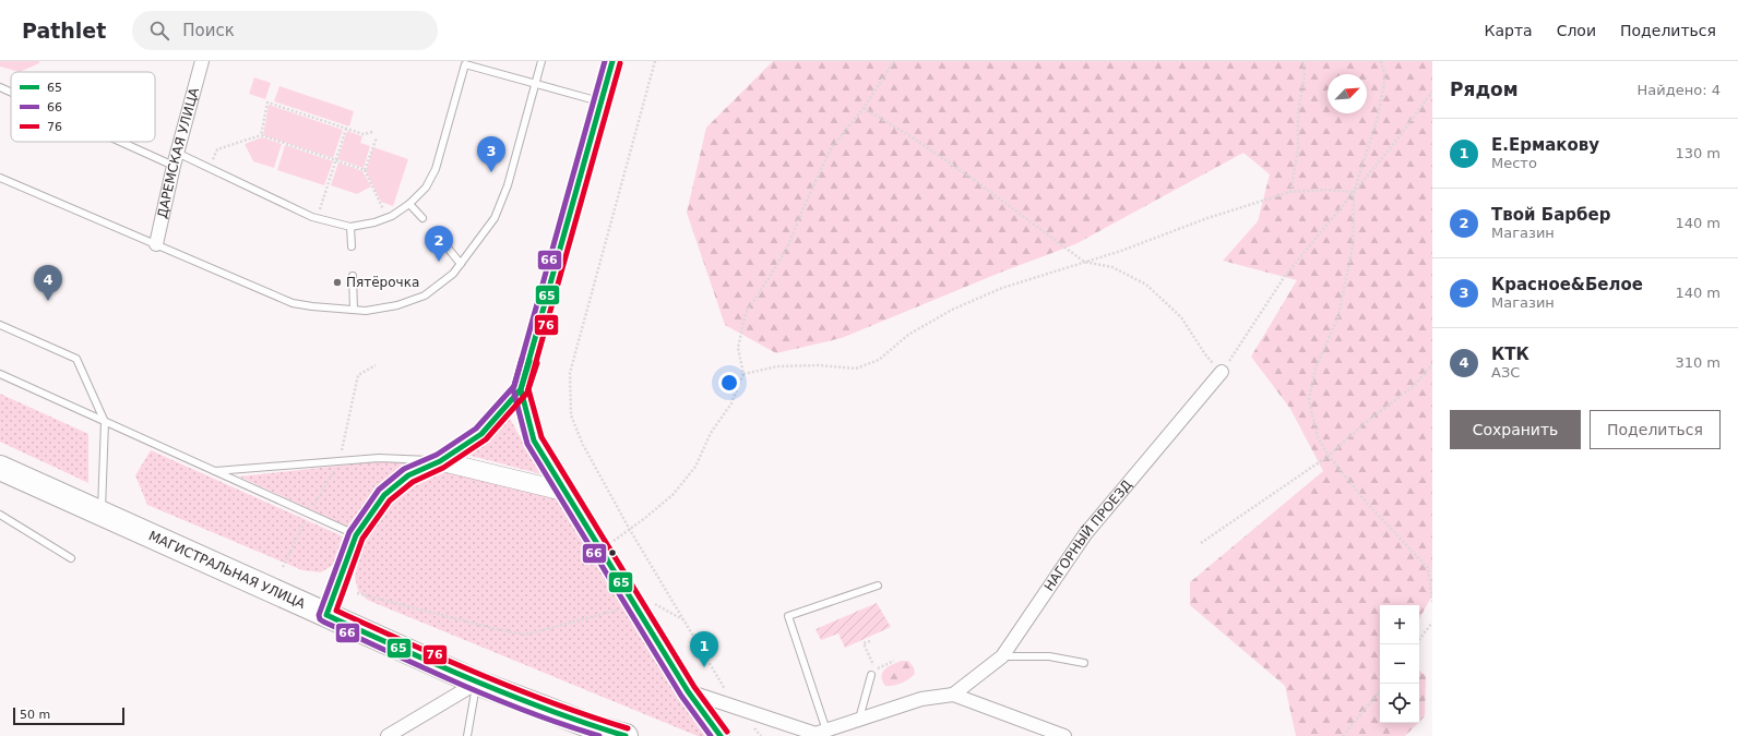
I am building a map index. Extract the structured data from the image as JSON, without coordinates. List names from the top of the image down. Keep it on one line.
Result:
{"streets":{"highway":["МАГИСТРАЛЬНАЯ УЛИЦА"],"street":["ДАРЕМСКАЯ УЛИЦА","НАГОРНЫЙ ПРОЕЗД"]},"places":["Пятёрочка"],"lines":["transit line 65","transit line 66","transit line 76"],"legend":["65","66","76"],"scale_bar":"50 m","north":"top right","page":{"header":"Pathlet","search":"Поиск","nav":["Карта","Слои","Поделиться"],"heading":["Рядом","Найдено: 4"],"list":[{"mark":"1","name":"Е.Ермакову","note":"Место","value":"130 m"},{"mark":"2","name":"Твой Барбер","note":"Магазин","value":"140 m"},{"mark":"3","name":"Красное&Белое","note":"Магазин","value":"140 m"},{"mark":"4","name":"КТК","note":"АЗС","value":"310 m"}],"pins":["3","2","4","1"],"buttons":["Сохранить","Поделиться"],"map_buttons":["+","−"],"scale":"50 m"}}
